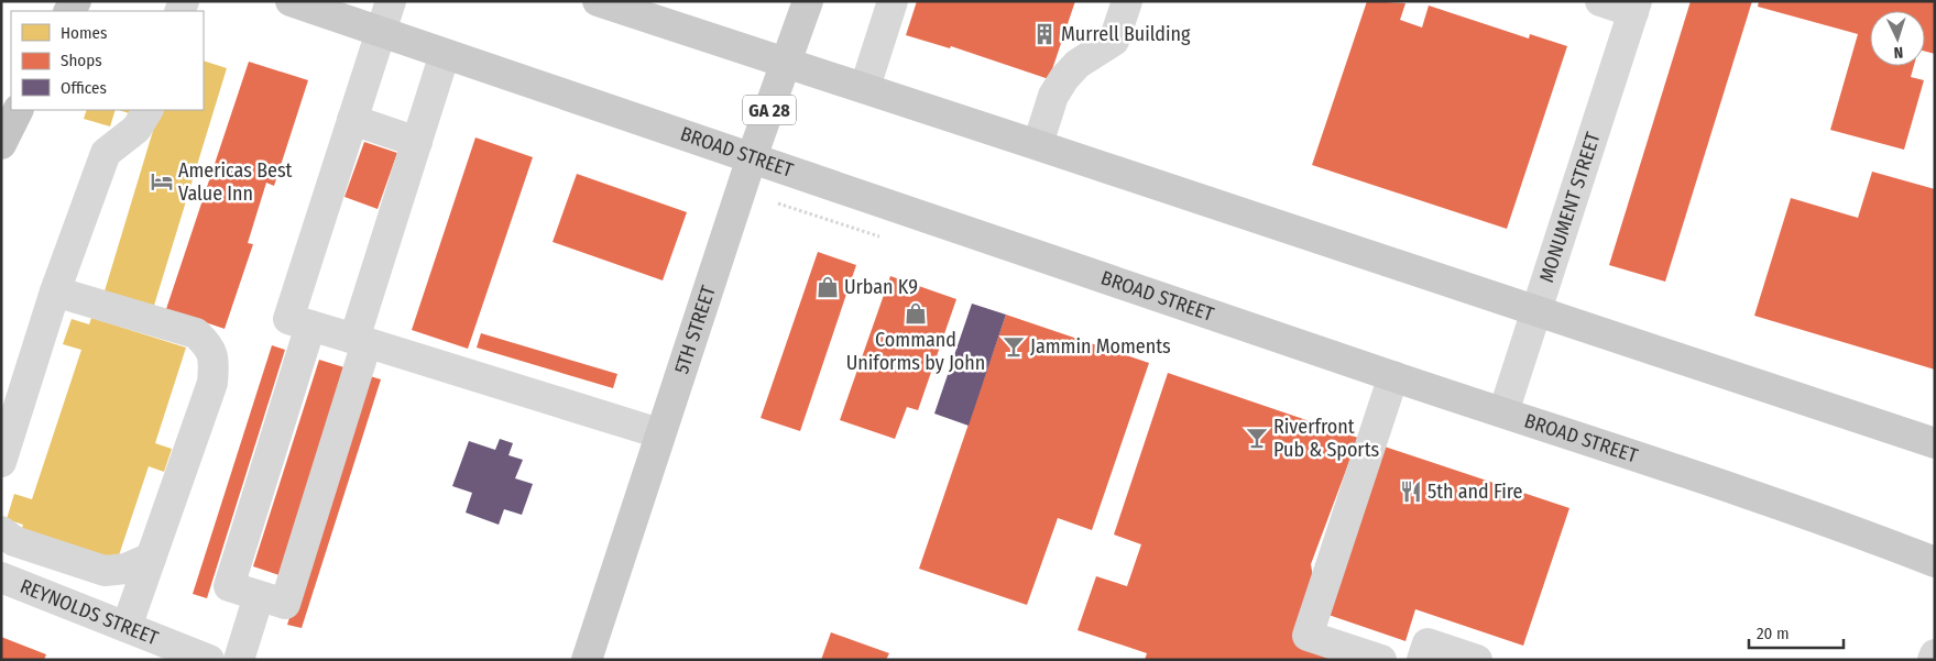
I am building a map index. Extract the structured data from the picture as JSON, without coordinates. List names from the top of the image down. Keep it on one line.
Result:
{"streets":{"main road":["GA 28","BROAD STREET","5TH STREET"],"street":["MONUMENT STREET","REYNOLDS STREET"]},"crossings":[["BROAD STREET","MONUMENT STREET"],["BROAD STREET","5TH STREET"]],"places":{"building":["Murrell Building"],"hotel":["Americas Best Value Inn"],"shop":["Urban K9","Command Uniforms by John"],"bar":["Jammin Moments","Riverfront Pub & Sports"],"restaurant":["5th and Fire"]},"legend":["Homes","Shops","Offices"],"scale_bar":"20 m","north":"bottom"}
